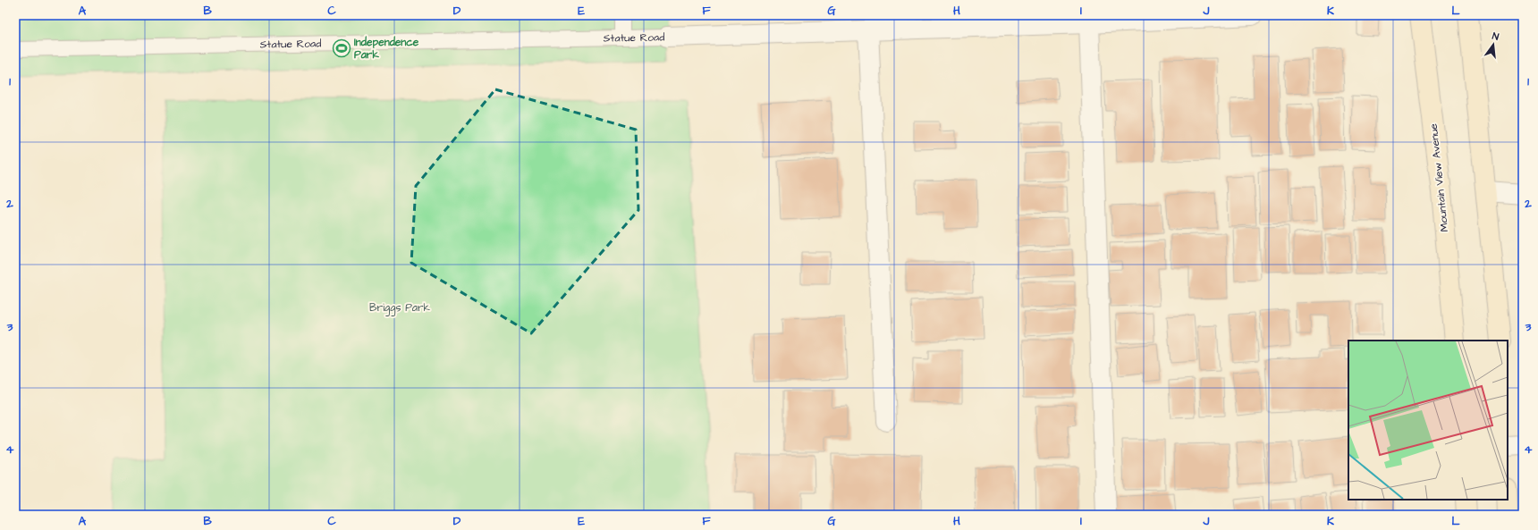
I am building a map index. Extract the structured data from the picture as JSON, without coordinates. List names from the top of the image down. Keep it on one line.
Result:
{"streets":{"main road":["Mountain View Avenue"],"street":["Statue Road"]},"parks":["Briggs Park"],"places":{"sports":["Independence Park"]},"north":"top","grid":{"columns":["A","B","C","D","E","F","G","H","I","J","K","L"],"rows":["1","2","3","4"]}}
